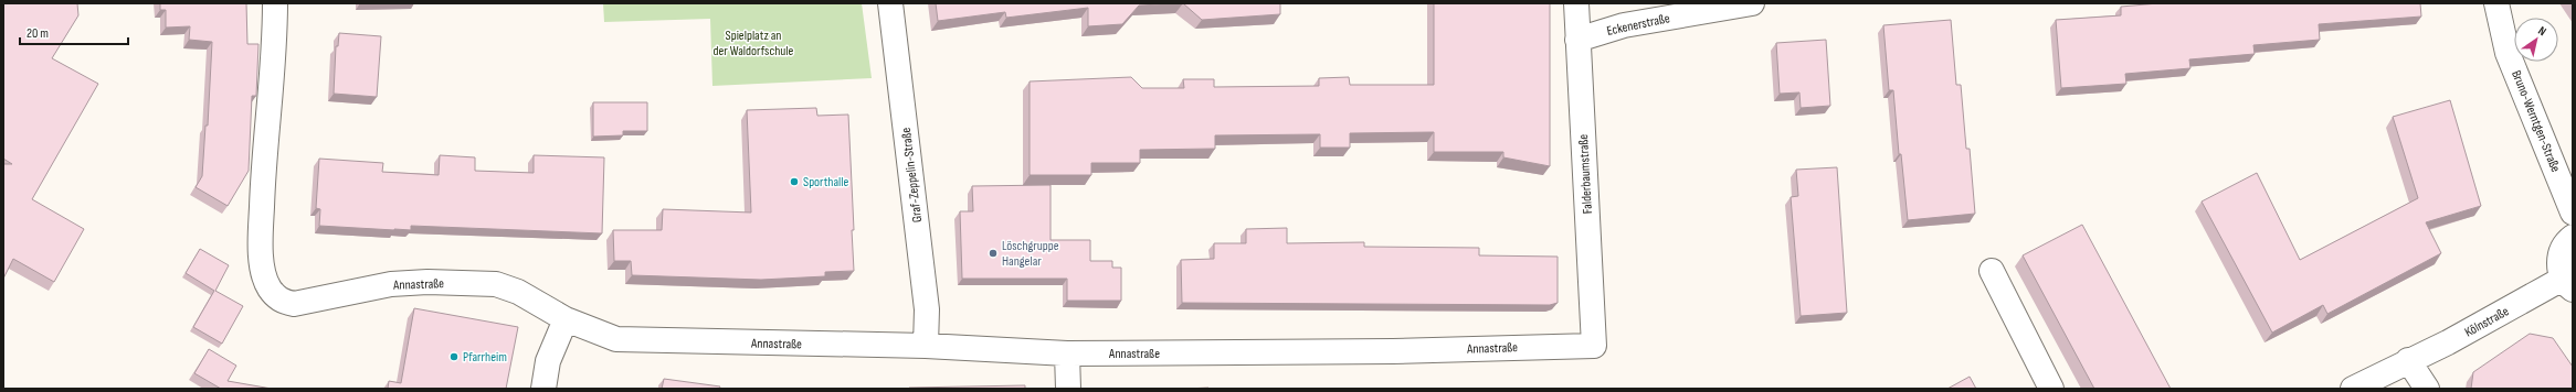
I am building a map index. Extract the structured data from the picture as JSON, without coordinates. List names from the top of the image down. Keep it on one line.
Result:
{"streets":{"street":["Eckenerstraße","Bruno-Werntgen-Straße","Falderbaumstraße","Graf-Zeppelin-Straße","Annastraße","Kölnstraße"]},"crossings":[["Eckenerstraße","Falderbaumstraße"],["Falderbaumstraße","Annastraße"],["Graf-Zeppelin-Straße","Annastraße"]],"parks":["Spielplatz an der Waldorfschule"],"places":["Sporthalle","Löschgruppe Hangelar","Pfarrheim"],"scale_bar":"20 m","north":"top right"}
